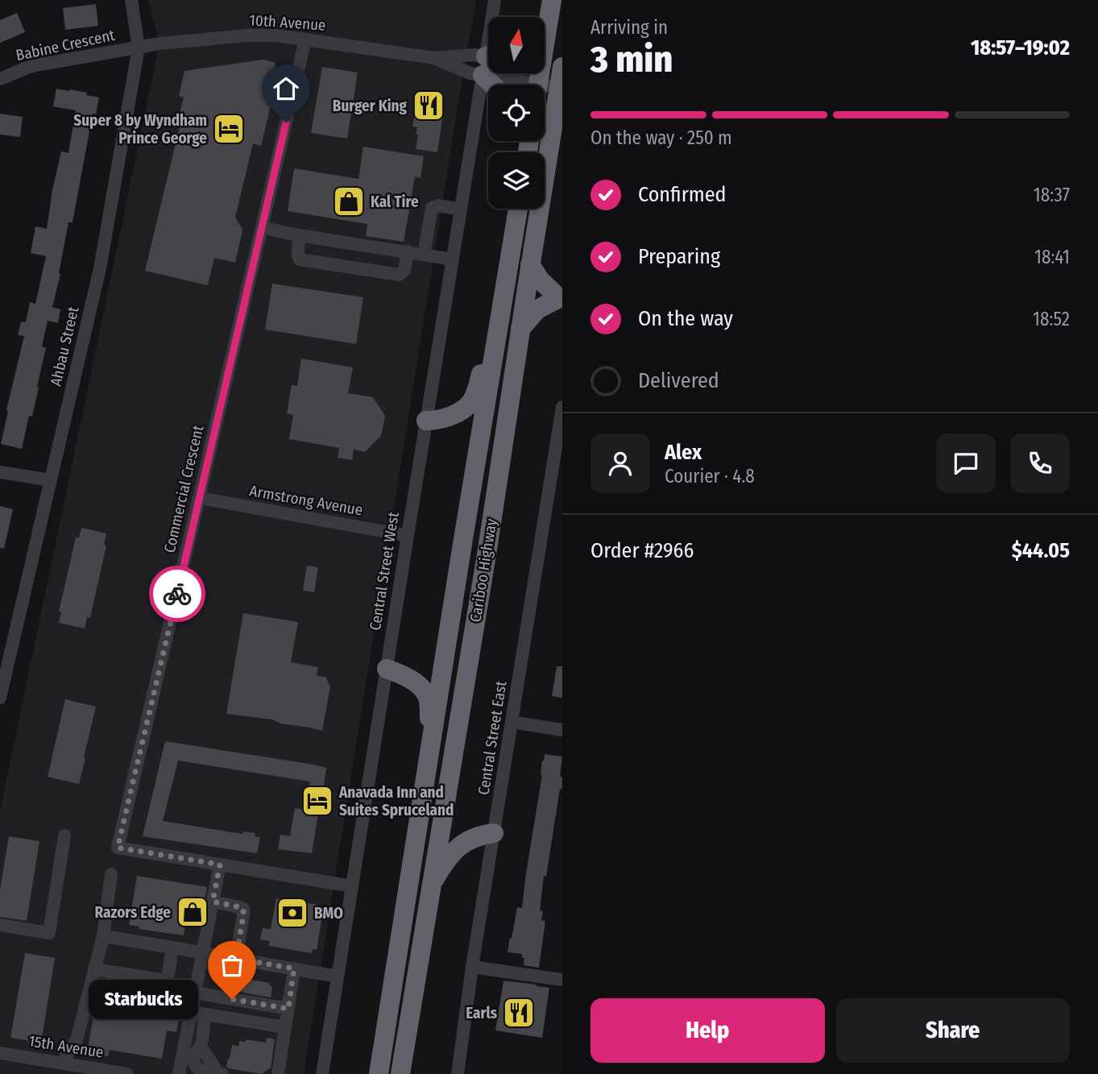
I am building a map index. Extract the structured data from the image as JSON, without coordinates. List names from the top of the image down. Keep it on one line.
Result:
{"streets":{"highway":["Cariboo Highway"],"street":["10th Avenue","Babine Crescent","Ahbau Street","Commercial Crescent","Armstrong Avenue","Central Street West","Central Street East","15th Avenue"]},"crossings":[["10th Avenue","Babine Crescent"],["10th Avenue","Ahbau Street"],["10th Avenue","Commercial Crescent"],["10th Avenue","Cariboo Highway"],["Babine Crescent","Ahbau Street"],["Commercial Crescent","Armstrong Avenue"],["Commercial Crescent","Central Street West"],["Armstrong Avenue","Central Street West"]],"places":{"restaurant":["Burger King","Earls"],"hotel":["Super 8 by Wyndham Prince George","Anavada Inn and Suites Spruceland"],"shop":["Kal Tire","Razors Edge"],"bank":["BMO"],"other":["Starbucks"]},"north":"top","page":{"heading":["3 min","Arriving in","18:57–19:02"],"panel":["Alex","Courier · 4.8","Order #2966","$44.05"],"bar":"On the way · 250 m","list":[["Confirmed","18:37"],["Preparing","18:41"],["On the way","18:52"],"Delivered"],"bubble":"Starbucks","buttons":["Help","Share"]}}
